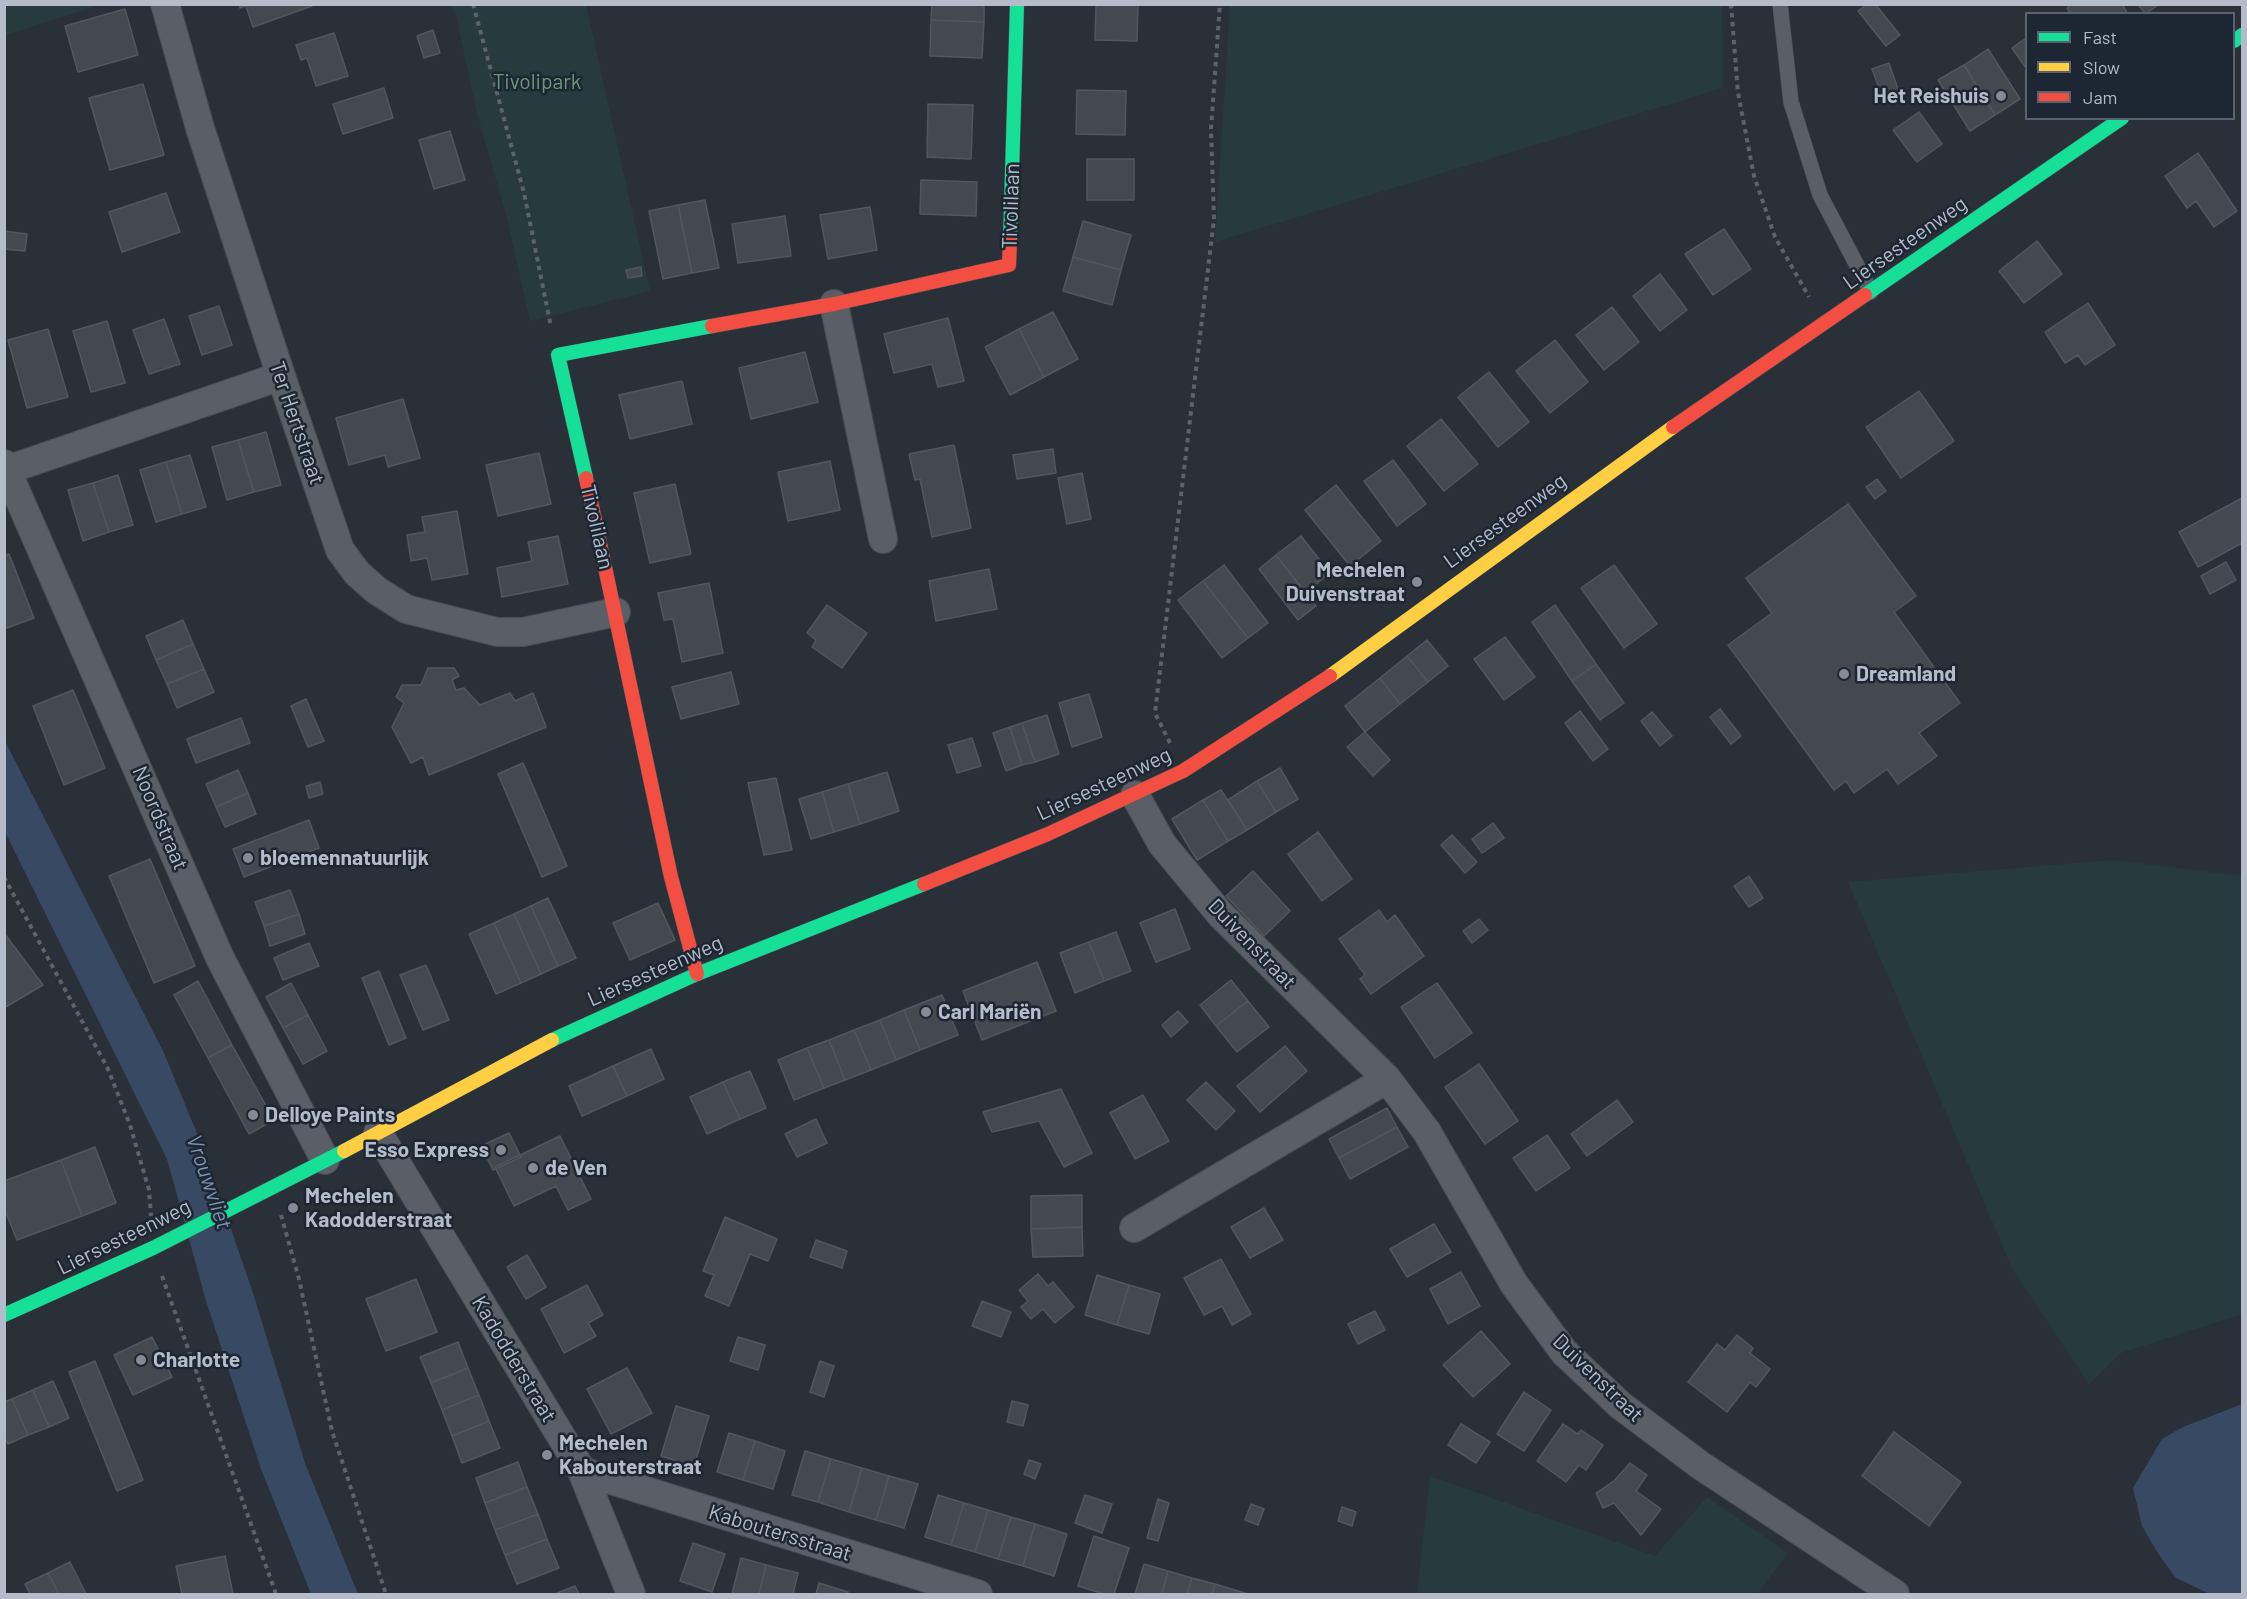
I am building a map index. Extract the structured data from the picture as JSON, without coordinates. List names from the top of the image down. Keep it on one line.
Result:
{"streets":{"main road":["Tivolilaan","Liersesteenweg"],"street":["Ter Hertstraat","Noordstraat","Duivenstraat","Kadodderstraat","Kaboutersstraat"]},"crossings":[["Tivolilaan","Liersesteenweg"],["Tivolilaan","Ter Hertstraat"],["Liersesteenweg","Noordstraat"],["Liersesteenweg","Duivenstraat"],["Liersesteenweg","Kadodderstraat"],["Ter Hertstraat","Noordstraat"],["Kadodderstraat","Kaboutersstraat"]],"water":["Vrouwvliet"],"parks":["Tivolipark"],"places":["Het Reishuis","Mechelen Duivenstraat","Dreamland","bloemennatuurlijk","Carl Mariën","Delloye Paints","Esso Express","de Ven","Mechelen Kadodderstraat","Charlotte","Mechelen Kabouterstraat"],"legend":["Fast","Slow","Jam"]}
